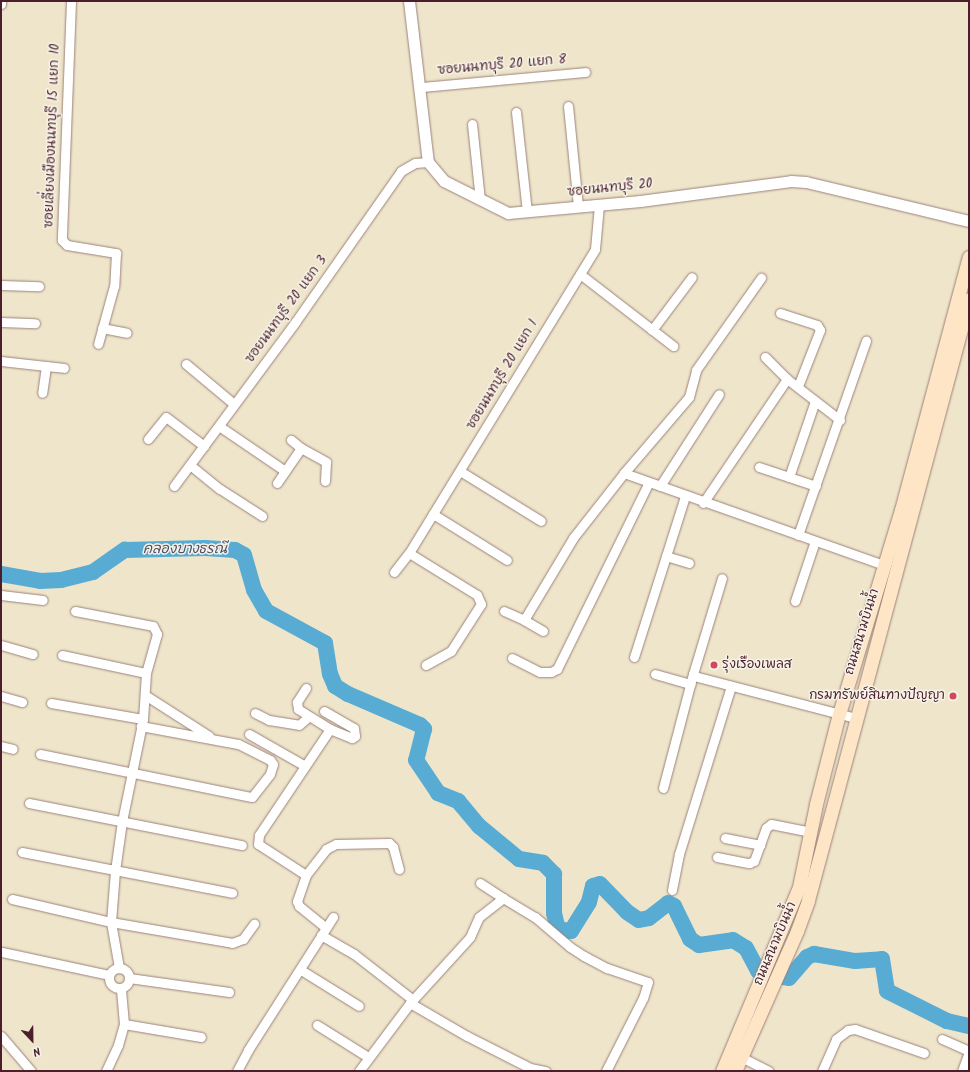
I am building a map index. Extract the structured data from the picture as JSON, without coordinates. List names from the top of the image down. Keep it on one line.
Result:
{"streets":{"main road":["ถนนสนามบินน้ำ"],"street":["ซอยนนทบุรี 20 แยก 8","ซอยเลี่ยงเมืองนนทบุรี 15 แยก 10","ซอยนนทบุรี 20","ซอยนนทบุรี 20 แยก 3","ซอยนนทบุรี 20 แยก 1"]},"crossings":[["ซอยนนทบุรี 20","ซอยนนทบุรี 20 แยก 3"],["ซอยนนทบุรี 20","ซอยนนทบุรี 20 แยก 1"]],"water":["คลองบางธรณี"],"places":["รุ่งเรืองเพลส","กรมทรัพย์สินทางปัญญา"],"north":"bottom"}
